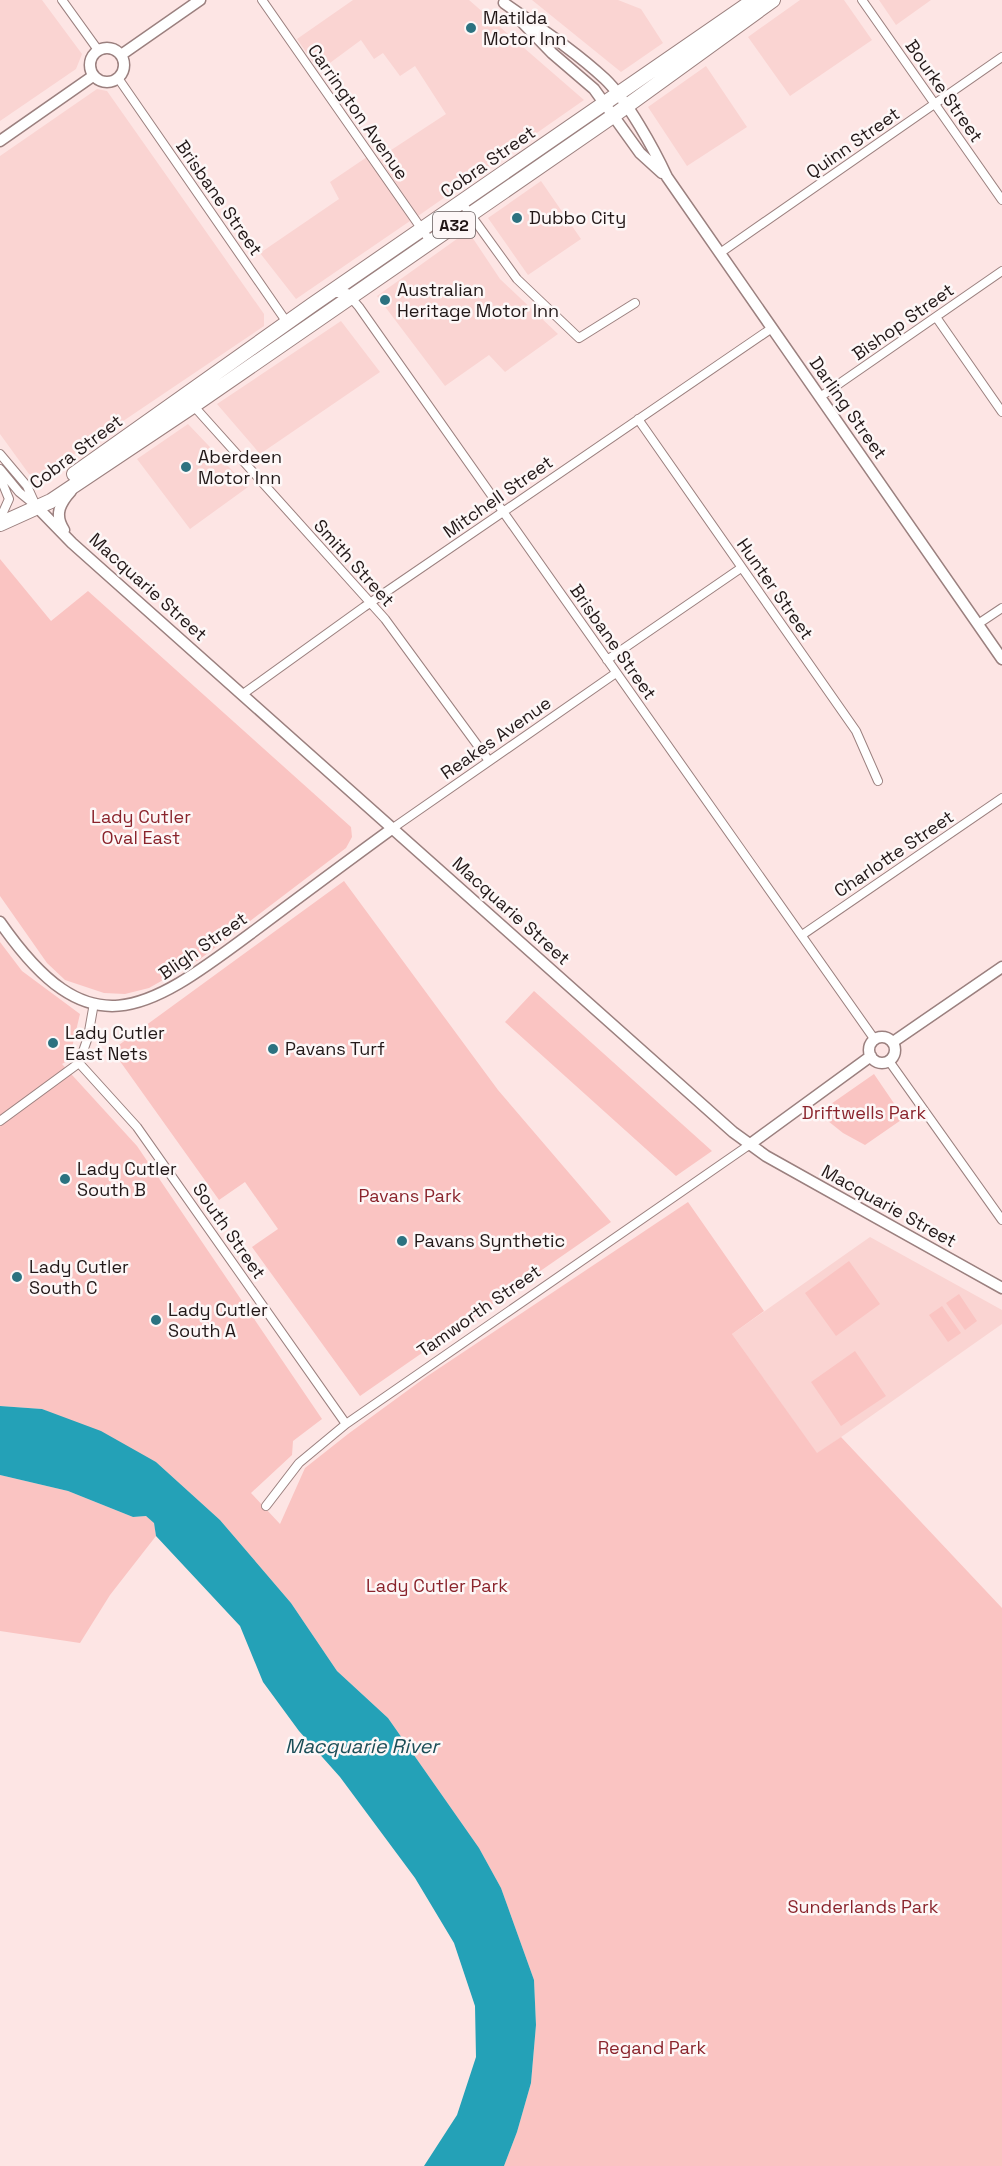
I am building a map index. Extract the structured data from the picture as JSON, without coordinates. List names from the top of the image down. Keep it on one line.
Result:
{"streets":{"highway":["Cobra Street","A32"],"street":["Bourke Street","Carrington Avenue","Quinn Street","Brisbane Street","Bishop Street","Darling Street","Mitchell Street","Smith Street","Macquarie Street","Hunter Street","Reakes Avenue","Charlotte Street","Bligh Street","South Street","Tamworth Street"]},"crossings":[["Bourke Street","Quinn Street"],["Carrington Avenue","Cobra Street"],["Quinn Street","Darling Street"],["Cobra Street","Brisbane Street"],["Cobra Street","A32"],["Cobra Street","Darling Street"],["Cobra Street","Smith Street"],["Cobra Street","Macquarie Street"],["Brisbane Street","Mitchell Street"],["Brisbane Street","Reakes Avenue"],["Brisbane Street","Charlotte Street"],["Brisbane Street","Tamworth Street"],["A32","Macquarie Street"],["Bishop Street","Darling Street"],["Darling Street","Mitchell Street"],["Mitchell Street","Smith Street"],["Mitchell Street","Macquarie Street"],["Mitchell Street","Hunter Street"],["Smith Street","Reakes Avenue"],["Macquarie Street","Reakes Avenue"],["Macquarie Street","Bligh Street"],["Macquarie Street","Tamworth Street"],["Reakes Avenue","Bligh Street"],["South Street","Tamworth Street"]],"water":["Macquarie River"],"parks":["Lady Cutler Oval East","Driftwells Park","Pavans Park","Lady Cutler Park","Sunderlands Park","Regand Park"],"places":["Matilda Motor Inn","Dubbo City","Australian Heritage Motor Inn","Aberdeen Motor Inn","Lady Cutler East Nets","Pavans Turf","Lady Cutler South B","Pavans Synthetic","Lady Cutler South C","Lady Cutler South A"]}
